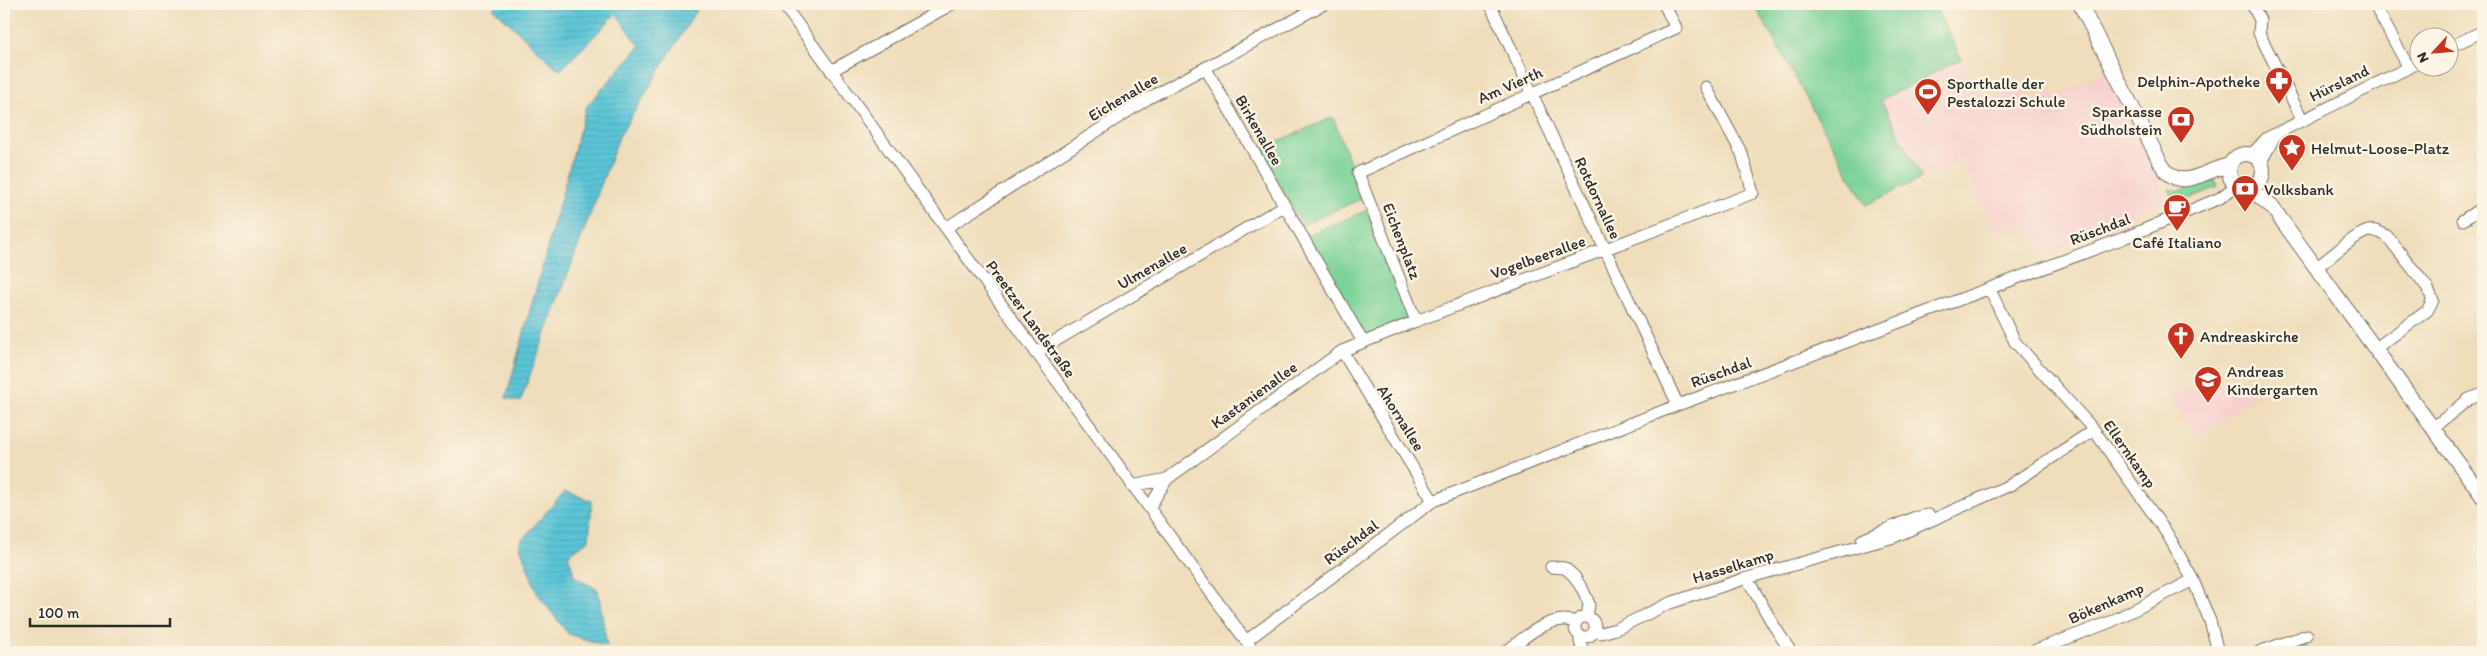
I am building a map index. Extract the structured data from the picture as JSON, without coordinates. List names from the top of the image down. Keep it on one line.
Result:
{"streets":{"street":["Hürsland","Am Vierth","Eichenallee","Birkenallee","Rotdornallee","Rüschdal","Eichenplatz","Vogelbeerallee","Ulmenallee","Preetzer Landstraße","Kastanienallee","Ahornallee","Ellernkamp","Hasselkamp","Bökenkamp"]},"crossings":[["Am Vierth","Rotdornallee"],["Am Vierth","Eichenplatz"],["Eichenallee","Birkenallee"],["Eichenallee","Preetzer Landstraße"],["Birkenallee","Ulmenallee"],["Rotdornallee","Rüschdal"],["Rotdornallee","Vogelbeerallee"],["Rüschdal","Preetzer Landstraße"],["Rüschdal","Ahornallee"],["Rüschdal","Ellernkamp"],["Eichenplatz","Vogelbeerallee"],["Vogelbeerallee","Kastanienallee"],["Ulmenallee","Preetzer Landstraße"],["Preetzer Landstraße","Kastanienallee"],["Kastanienallee","Ahornallee"],["Ellernkamp","Hasselkamp"],["Ellernkamp","Bökenkamp"]],"places":{"pharmacy":["Delphin-Apotheke"],"sports":["Sporthalle der Pestalozzi Schule"],"bank":["Sparkasse Südholstein","Volksbank"],"place":["Helmut-Loose-Platz"],"cafe":["Café Italiano"],"church":["Andreaskirche"],"school or university":["Andreas Kindergarten"]},"scale_bar":"100 m","north":"bottom left"}
